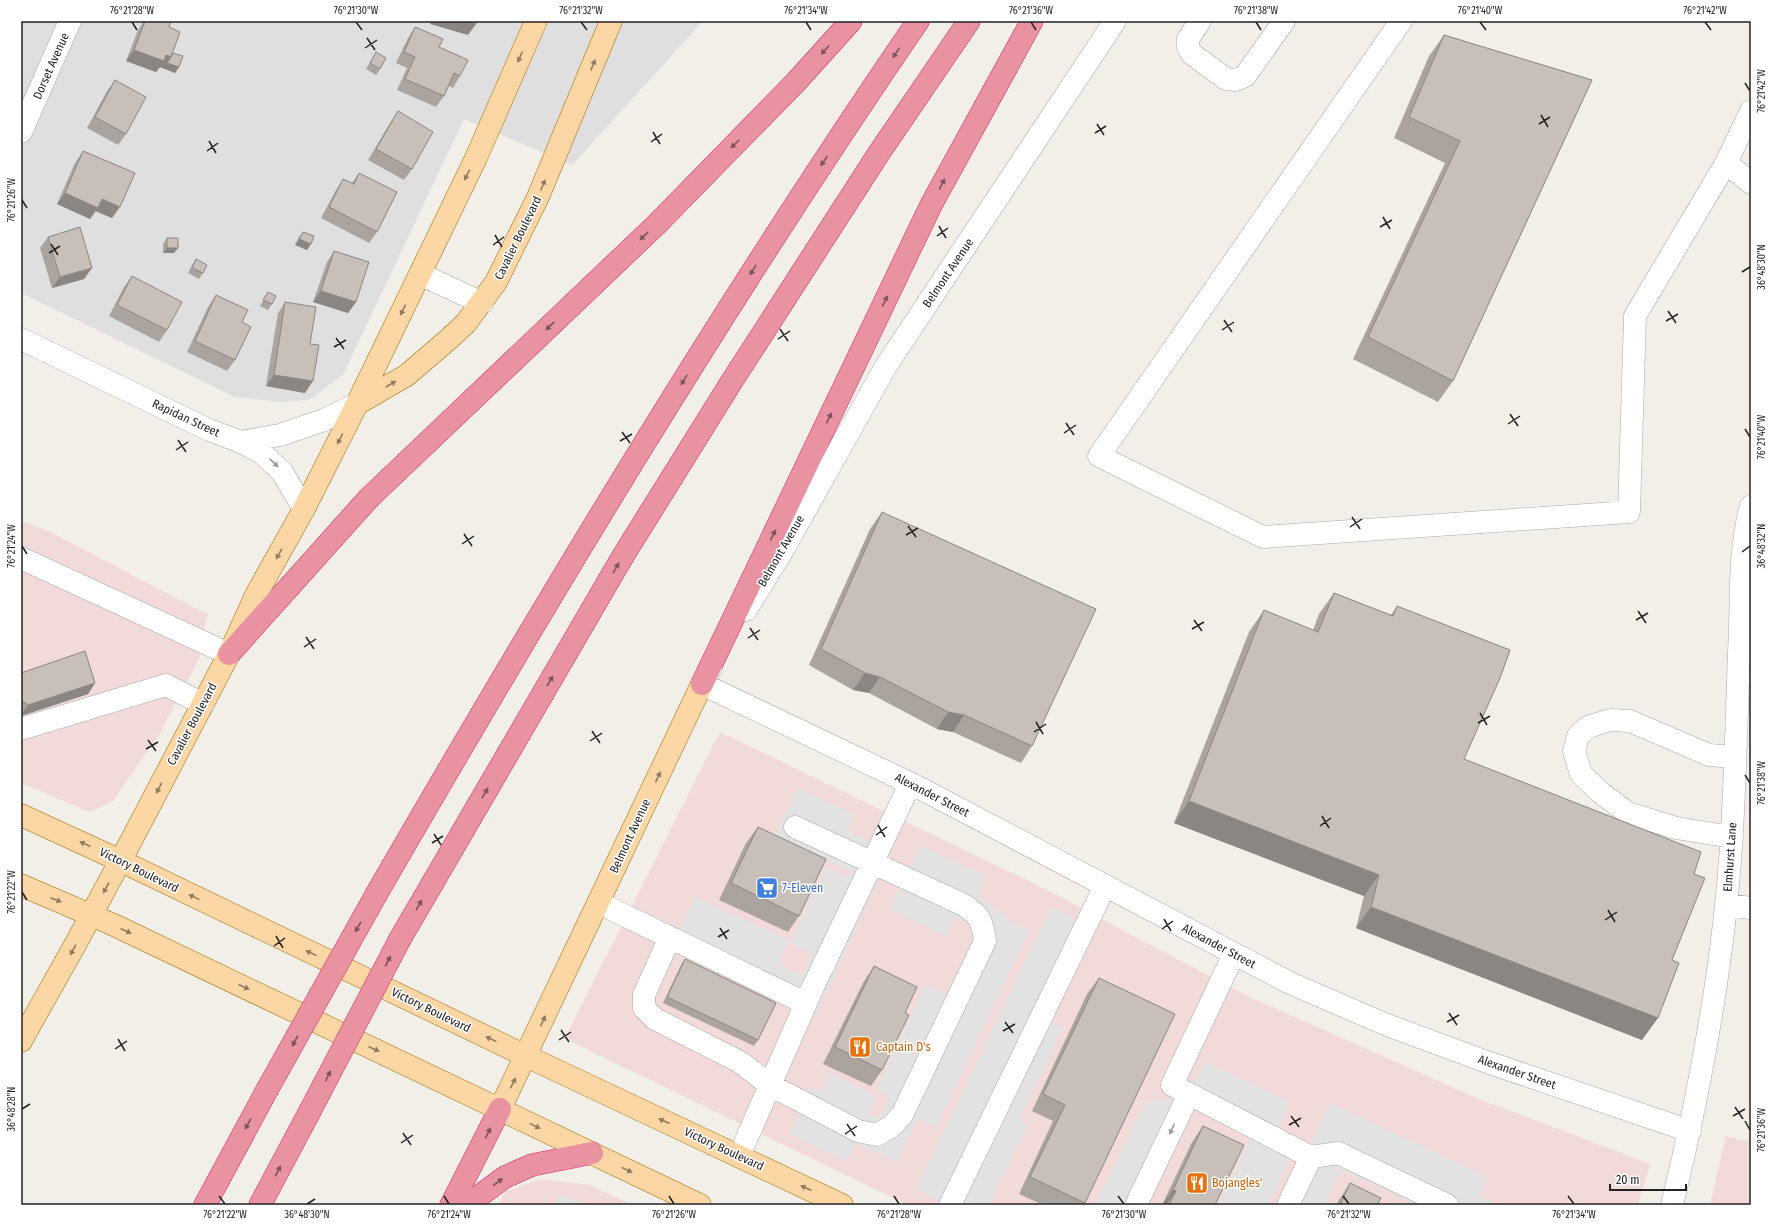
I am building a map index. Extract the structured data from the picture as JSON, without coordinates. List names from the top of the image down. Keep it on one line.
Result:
{"streets":{"main road":["Cavalier Boulevard","Belmont Avenue","Victory Boulevard"],"street":["Dorset Avenue","Rapidan Street","Alexander Street","Elmhurst Lane"]},"crossings":[["Cavalier Boulevard","Rapidan Street"],["Cavalier Boulevard","Victory Boulevard"],["Belmont Avenue","Alexander Street"],["Belmont Avenue","Victory Boulevard"],["Alexander Street","Elmhurst Lane"]],"one_way":["Belmont Avenue"],"places":{"supermarket":["7-Eleven"],"restaurant":["Captain D's","Bojangles'"]},"scale_bar":"20 m","coordinates":["76°21'28\"W","76°21'30\"W","76°21'32\"W","76°21'34\"W","76°21'36\"W","76°21'38\"W","76°21'40\"W","76°21'42\"W","76°21'26\"W","36°48'30\"N","76°21'24\"W","36°48'32\"N","76°21'22\"W","36°48'28\"N"]}
